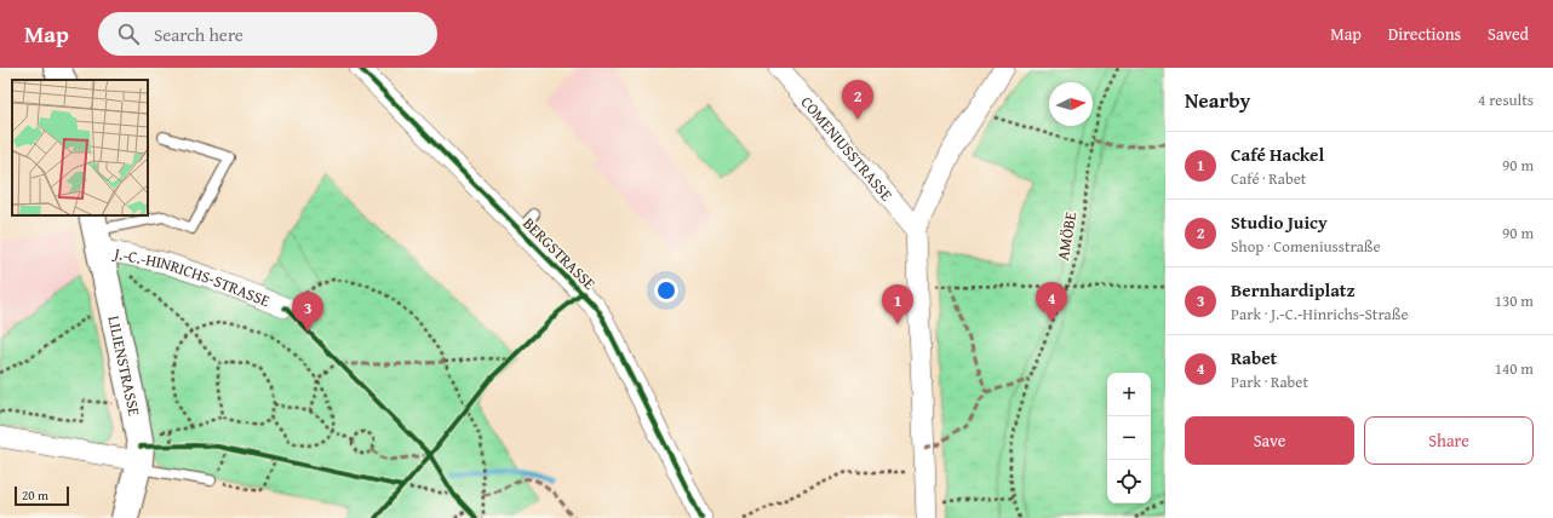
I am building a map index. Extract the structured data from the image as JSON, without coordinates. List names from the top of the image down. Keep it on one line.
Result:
{"streets":{"street":["COMENIUSSTRASSE","BERGSTRASSE","J.-C.-HINRICHS-STRASSE","LILIENSTRASSE"],"path":["AMÖBE"]},"crossings":[["J.-C.-HINRICHS-STRASSE","LILIENSTRASSE"]],"scale_bar":"20 m","north":"right","page":{"header":"Map","search":"Search here","nav":["Map","Directions","Saved"],"heading":["Nearby","4 results"],"pins":["2","4","1","3"],"list":[{"mark":"1","name":"Café Hackel","note":"Café · Rabet","value":"90 m"},{"mark":"2","name":"Studio Juicy","note":"Shop · Comeniusstraße","value":"90 m"},{"mark":"3","name":"Bernhardiplatz","note":"Park · J.-C.-Hinrichs-Straße","value":"130 m"},{"mark":"4","name":"Rabet","note":"Park · Rabet","value":"140 m"}],"map_buttons":["+","−"],"buttons":["Save","Share"],"scale":"20 m"}}
